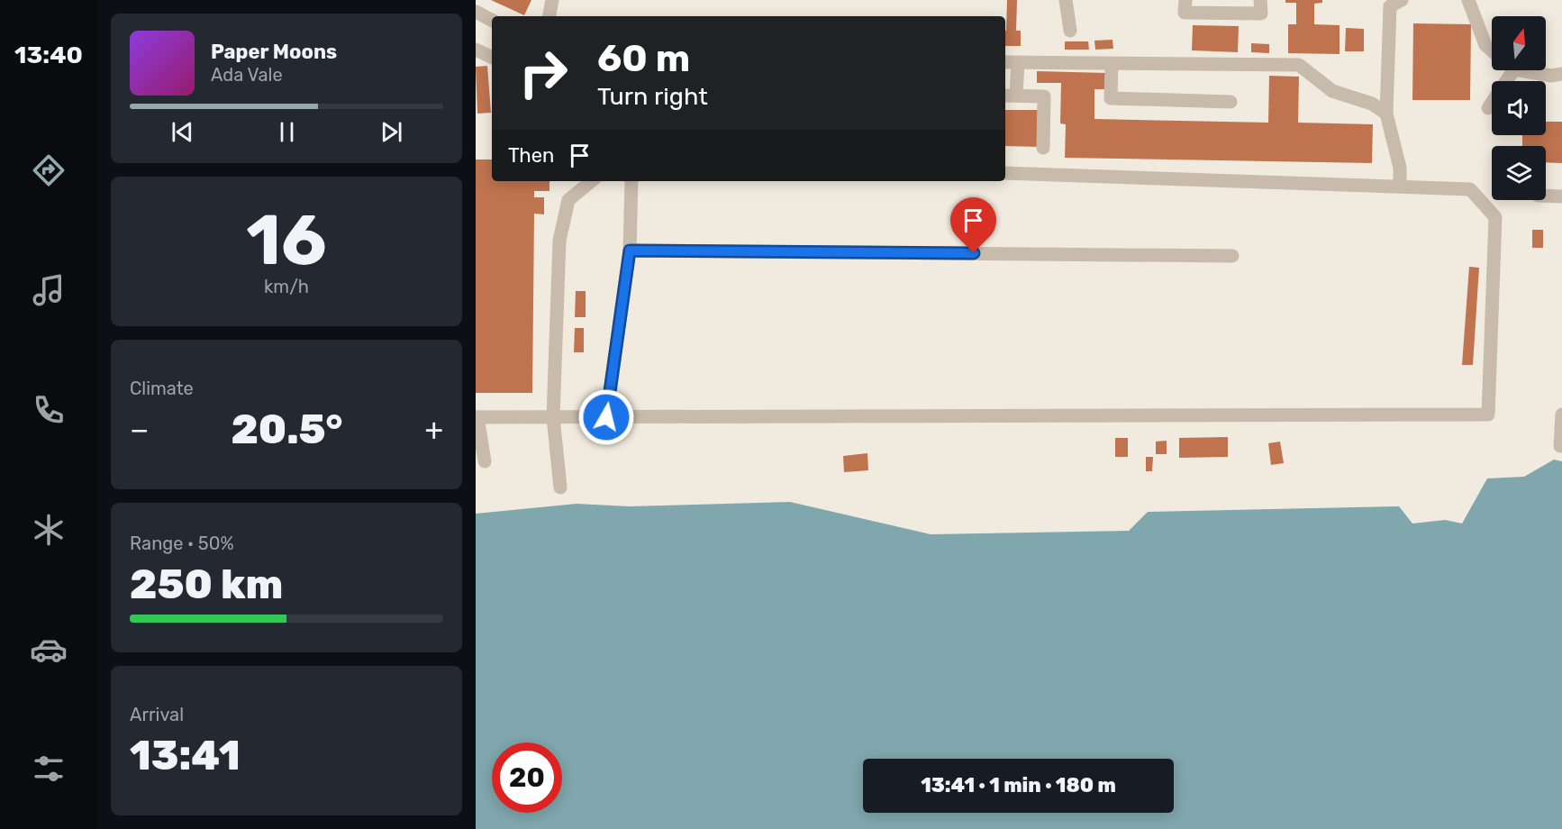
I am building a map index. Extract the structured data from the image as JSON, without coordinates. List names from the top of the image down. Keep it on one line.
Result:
{"north":"top","page":{"tabs":"13:40","turn":["60 m","Turn right"],"song":["Paper Moons","Ada Vale"],"then":"Then","tile":[["16","km/h"],"Climate",["Range · 50%","250 km"],["Arrival","13:41"]],"heat":["−","20.5°","+"],"limit":"20","trip":"13:41 · 1 min · 180 m"}}
